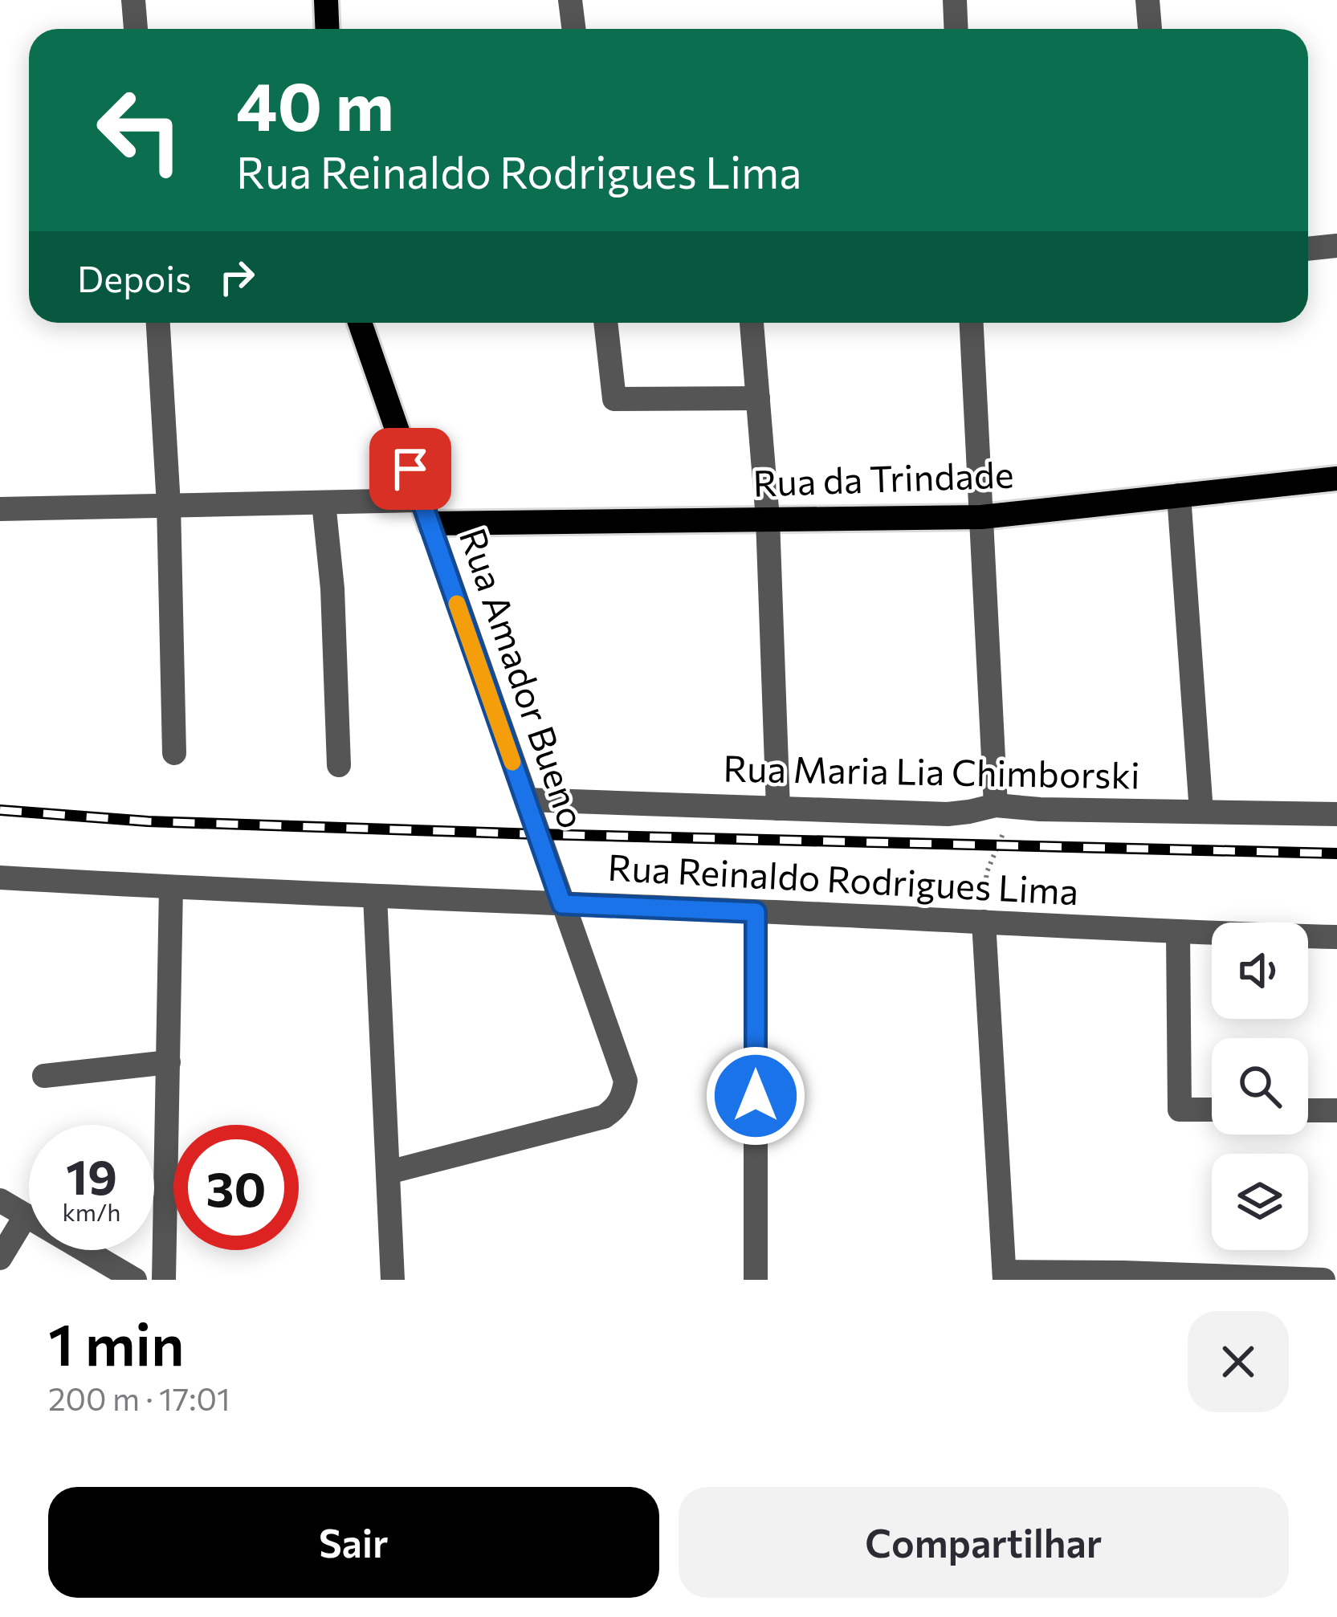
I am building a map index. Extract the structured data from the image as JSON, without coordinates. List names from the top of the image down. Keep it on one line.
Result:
{"streets":{"main road":["Rua da Trindade","Rua Amador Bueno"],"street":["Rua Maria Lia Chimborski","Rua Reinaldo Rodrigues Lima"]},"crossings":[["Rua da Trindade","Rua Amador Bueno"],["Rua Amador Bueno","Rua Maria Lia Chimborski"],["Rua Amador Bueno","Rua Reinaldo Rodrigues Lima"]],"page":{"turn":["40 m","Rua Reinaldo Rodrigues Lima"],"then":"Depois","speed":"19 km/h","limit":"30","heading":["1 min","200 m · 17:01"],"buttons":["Sair","Compartilhar"]}}
